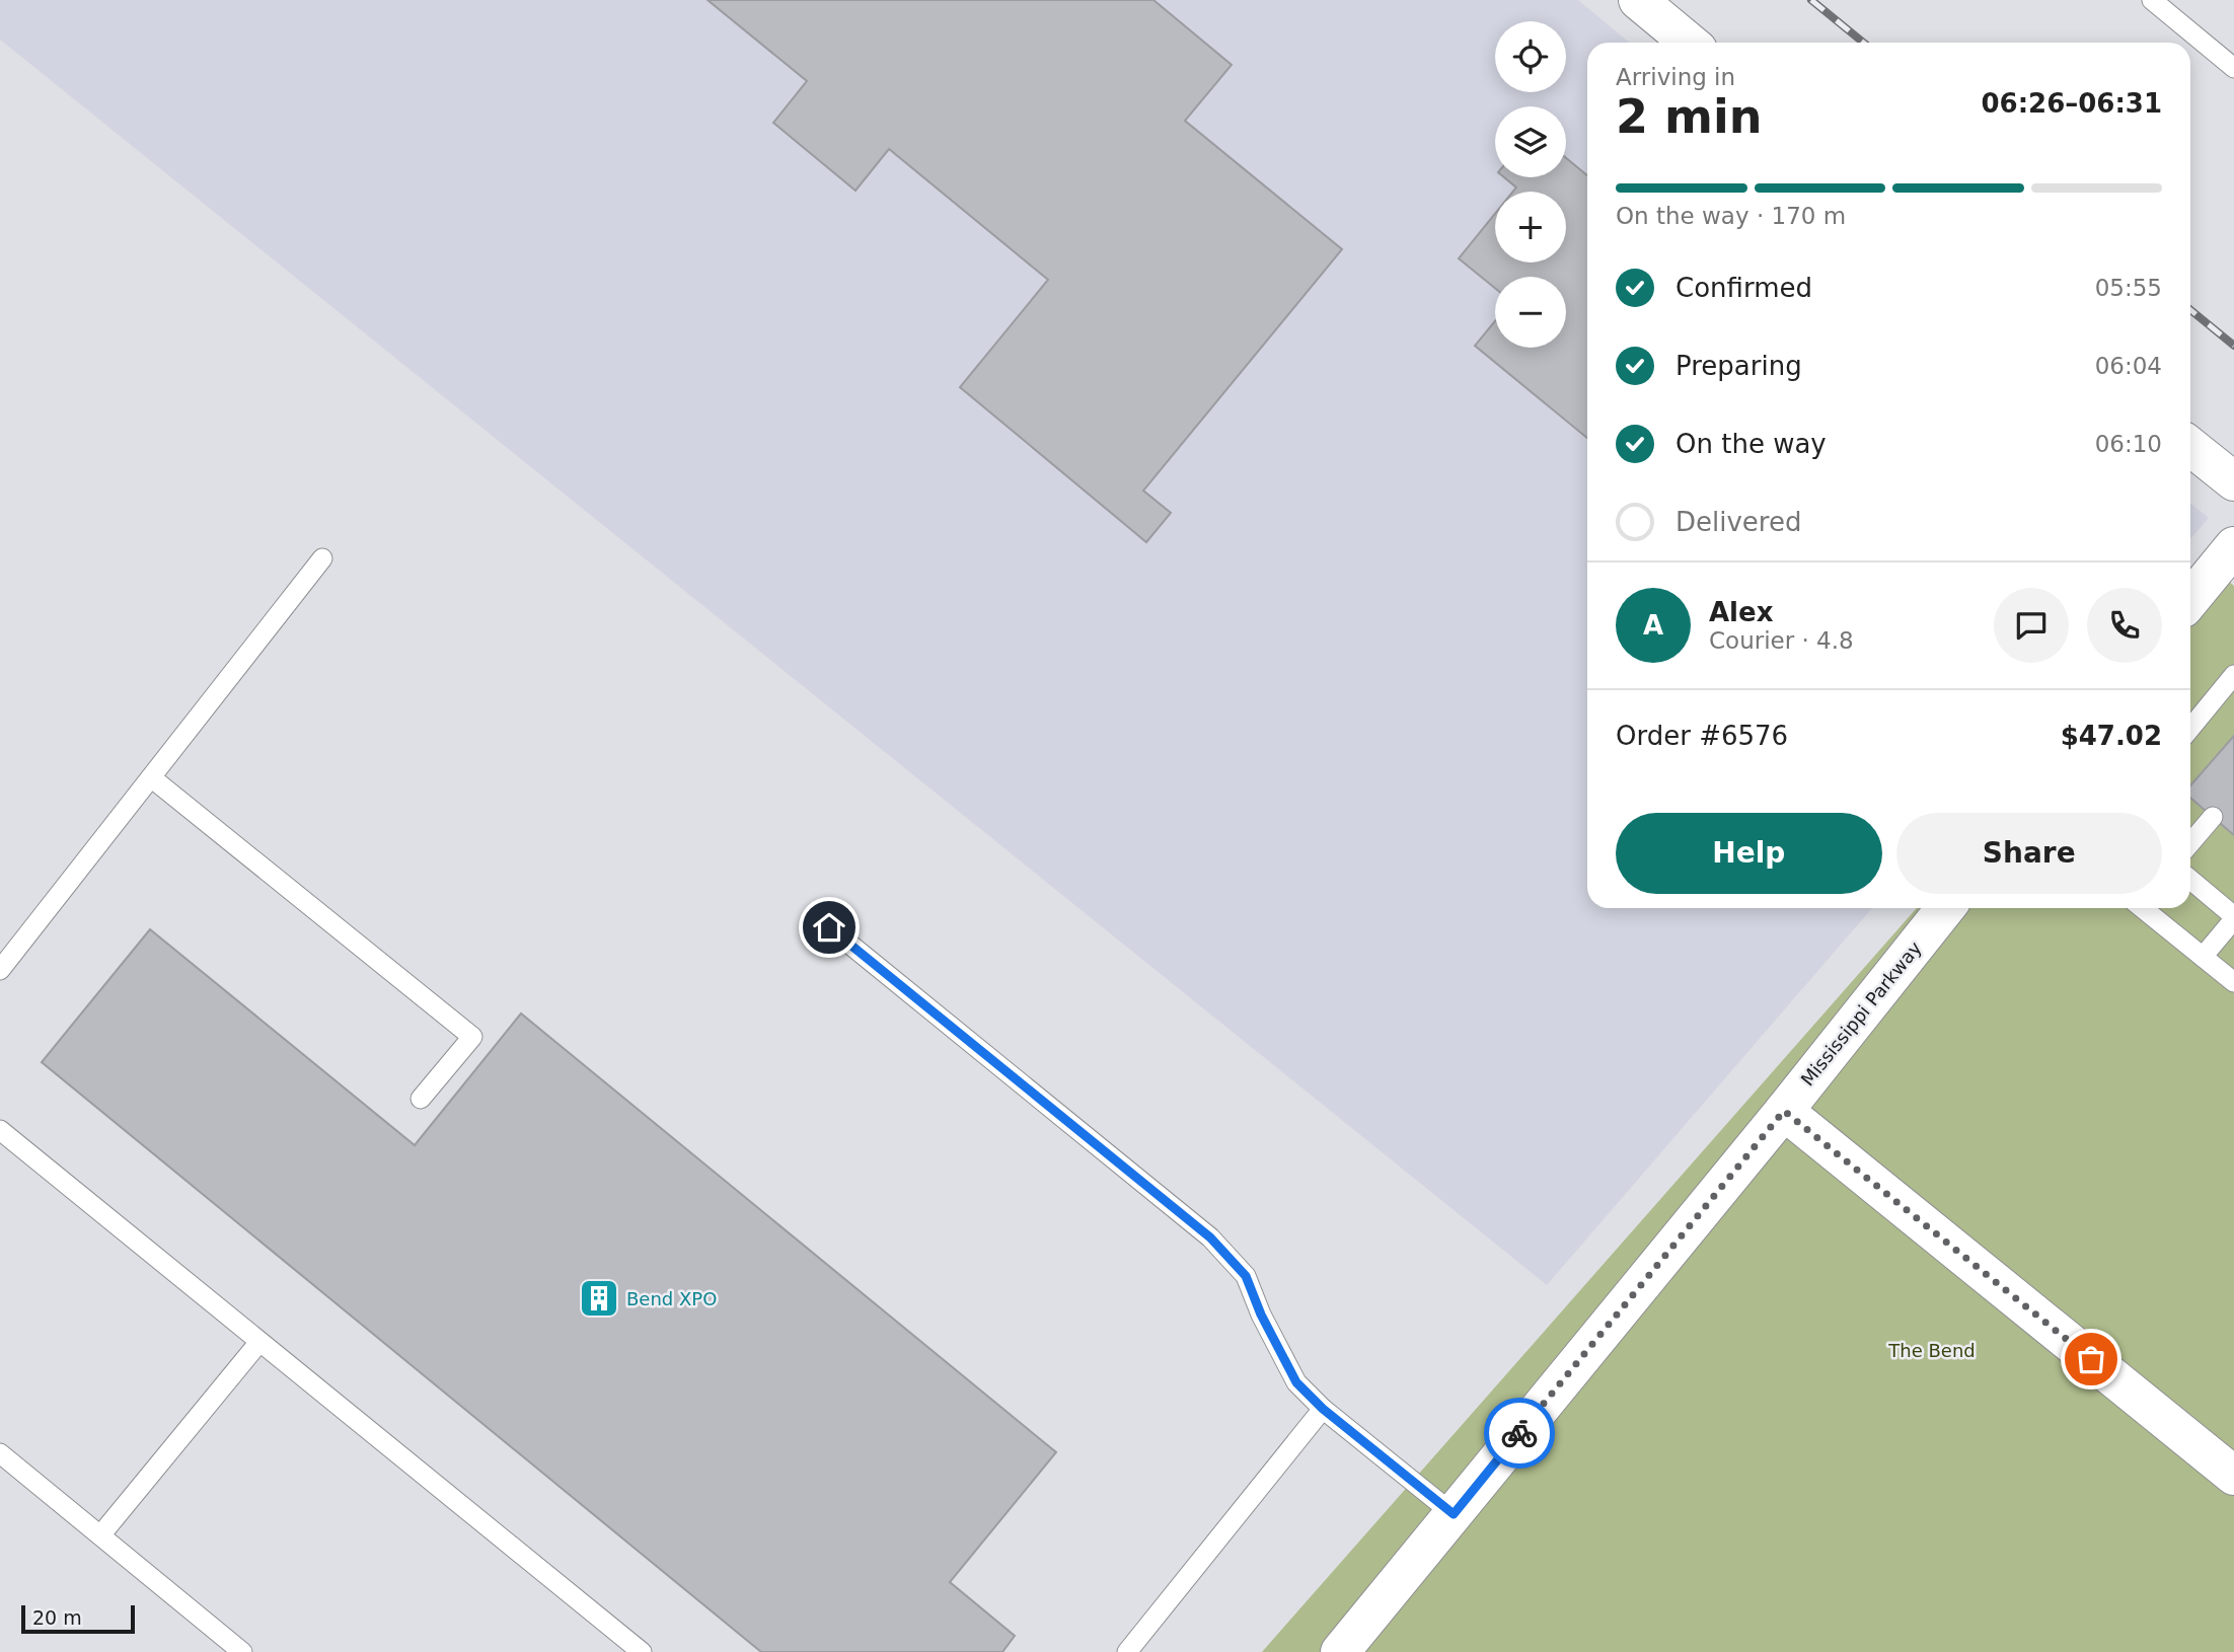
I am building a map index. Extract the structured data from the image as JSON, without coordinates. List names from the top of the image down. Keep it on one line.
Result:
{"streets":{"street":["Mississippi Parkway"]},"parks":["The Bend"],"places":{"building":["Bend XPO"]},"scale_bar":"20 m","page":{"map_buttons":["+","−"],"heading":["2 min","Arriving in","06:26–06:31"],"panel":["Alex","Courier · 4.8","Order #6576","$47.02"],"bar":"On the way · 170 m","list":[["Confirmed","05:55"],["Preparing","06:04"],["On the way","06:10"],"Delivered"],"round":"A","buttons":["Help","Share"],"scale":"20 m"}}
